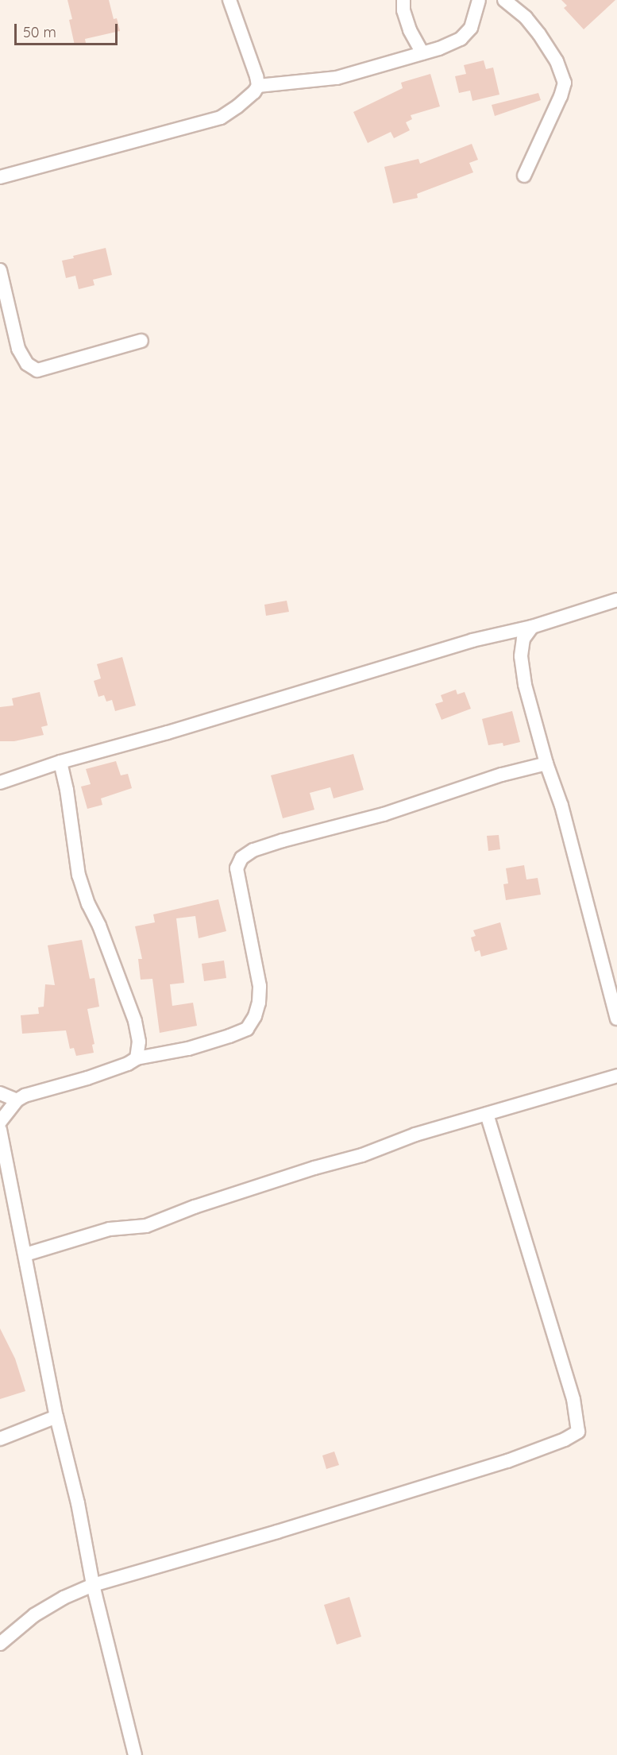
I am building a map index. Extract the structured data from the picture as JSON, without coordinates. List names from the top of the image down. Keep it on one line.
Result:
{"scale_bar":"50 m"}
